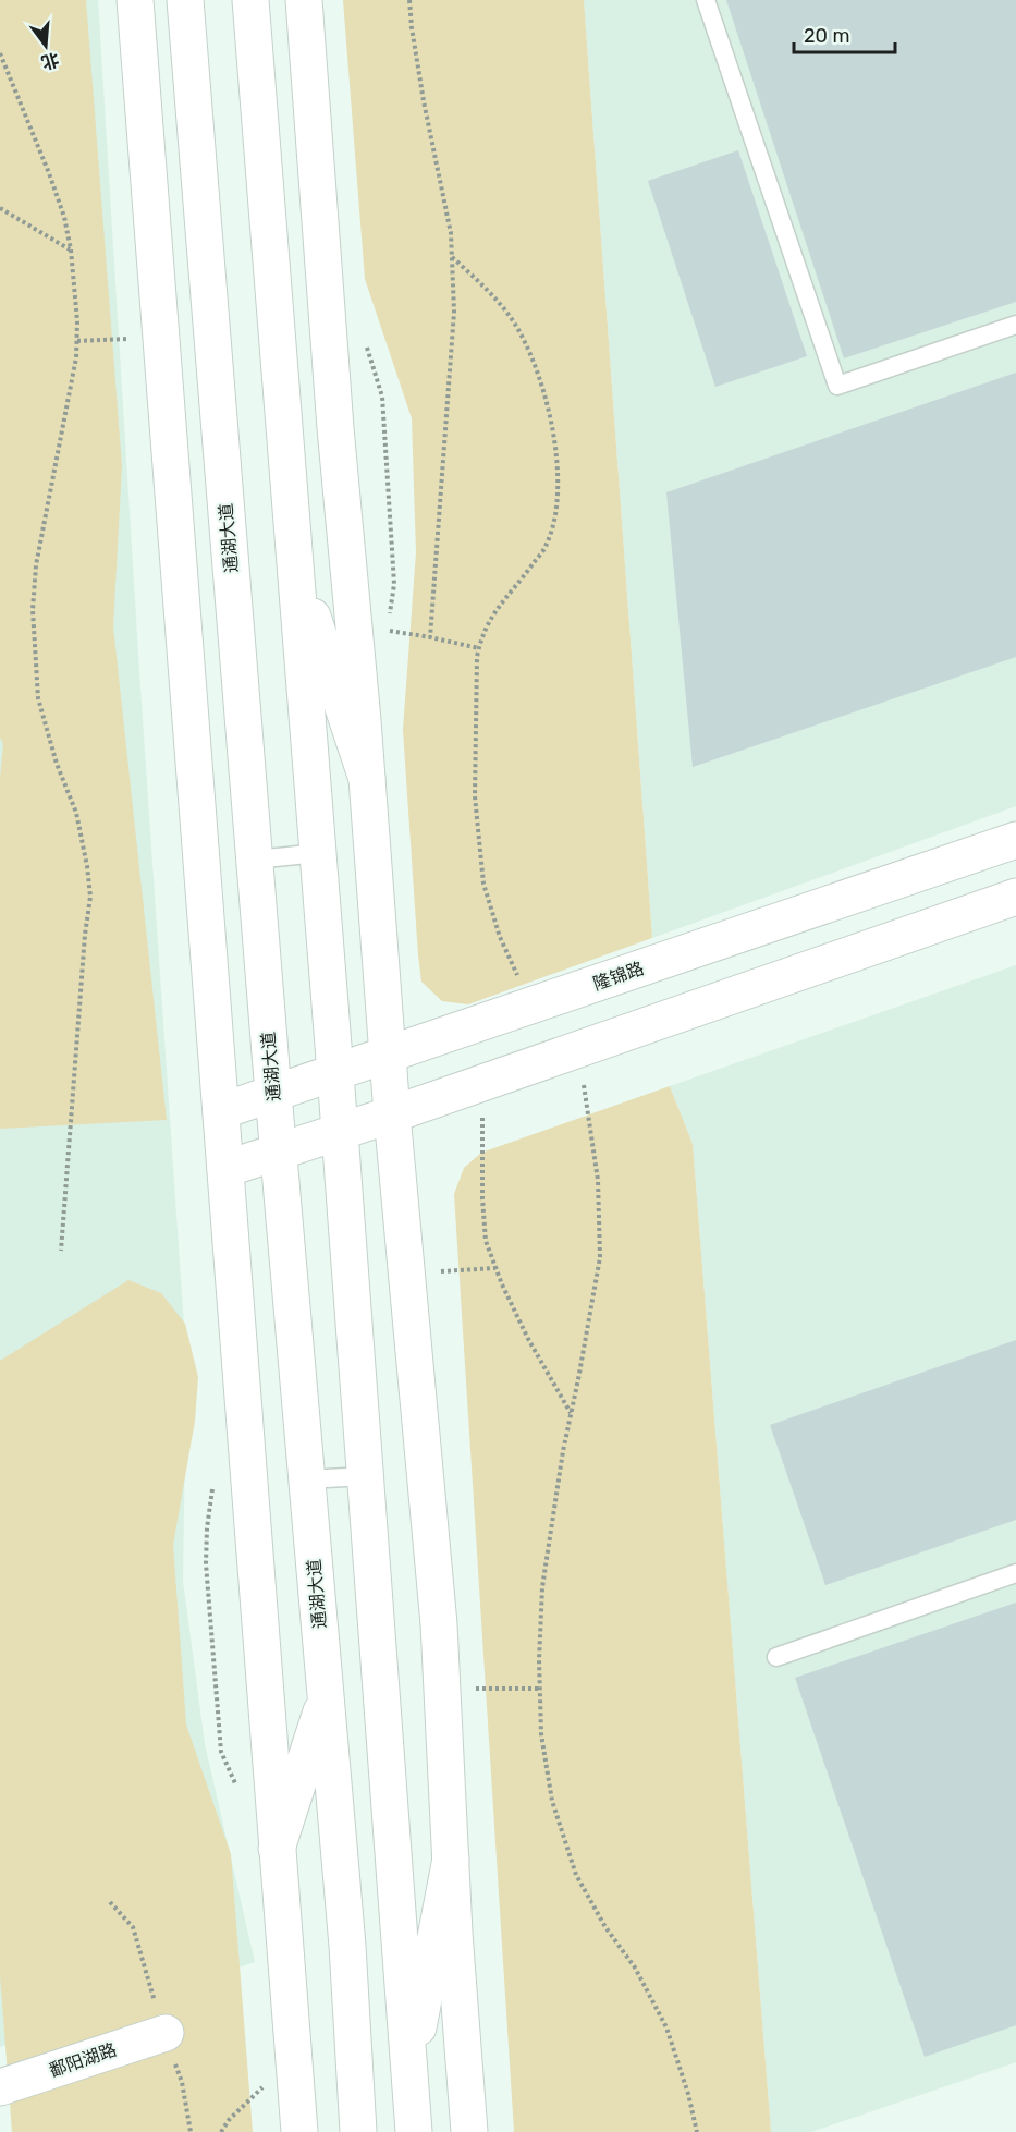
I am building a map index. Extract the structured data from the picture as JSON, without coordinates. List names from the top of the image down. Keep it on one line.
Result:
{"streets":{"main road":["通湖大道","隆锦路","鄱阳湖路"]},"crossings":[["通湖大道","隆锦路"]],"scale_bar":"20 m","north":"bottom"}
